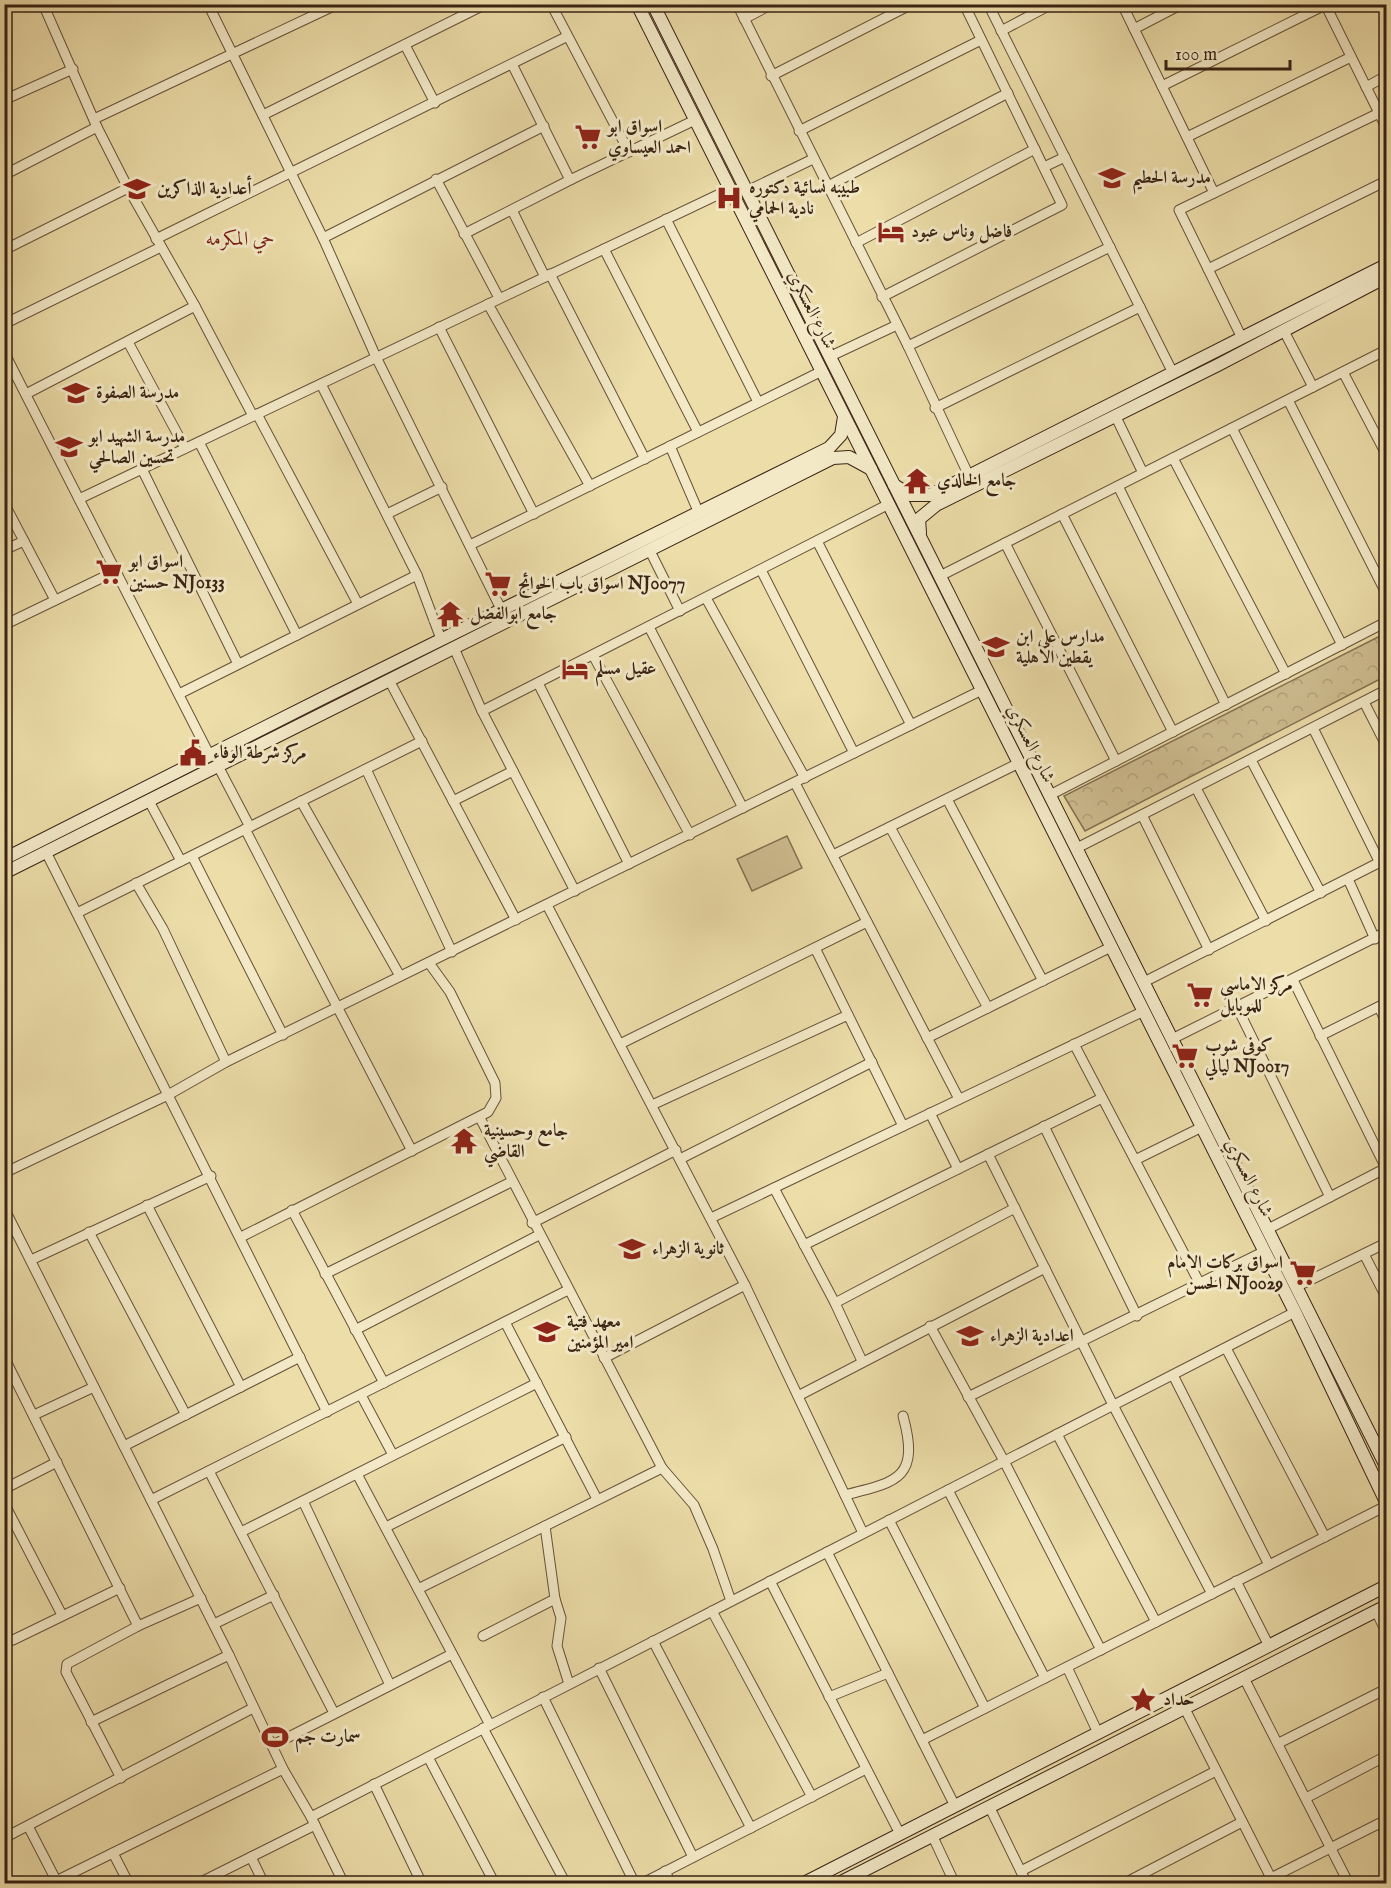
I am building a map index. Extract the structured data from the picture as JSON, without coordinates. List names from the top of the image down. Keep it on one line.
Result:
{"streets":{"main road":["شارع العسكري"]},"districts":["حي المكرمه"],"places":{"supermarket":["اسواق ابو احمد العيساوي","اسواق ابو حسنين NJ0133","اسواق باب الحوائج NJ0077","مركز الاماسي للموبايل","كوفي شوب ليالي NJ0017","اسواق بركات الامام الحسن NJ0029"],"school or university":["مدرسة الحطيم","أعدادية الذاكرين","مدرسة الصفوة","مدرسة الشهيد ابو تحسين الصالحي","مدارس علي ابن يقطين الاهلية","ثانوية الزهراء","معهد فتية امير المؤمنين","اعدادية الزهراء"],"hospital":["طبيبه نسائية دكتوره نادية الحمامي"],"hotel":["فاضل وناس عبود","عقيل مسلم"],"temple":["جامع الخالدي","جامع ابوالفضل","جامع وحسينية القاضي"],"public building":["مركز شرطة الوفاء"],"place":["حداد"],"sports":["سمارت جم"]},"scale_bar":"100 m"}
